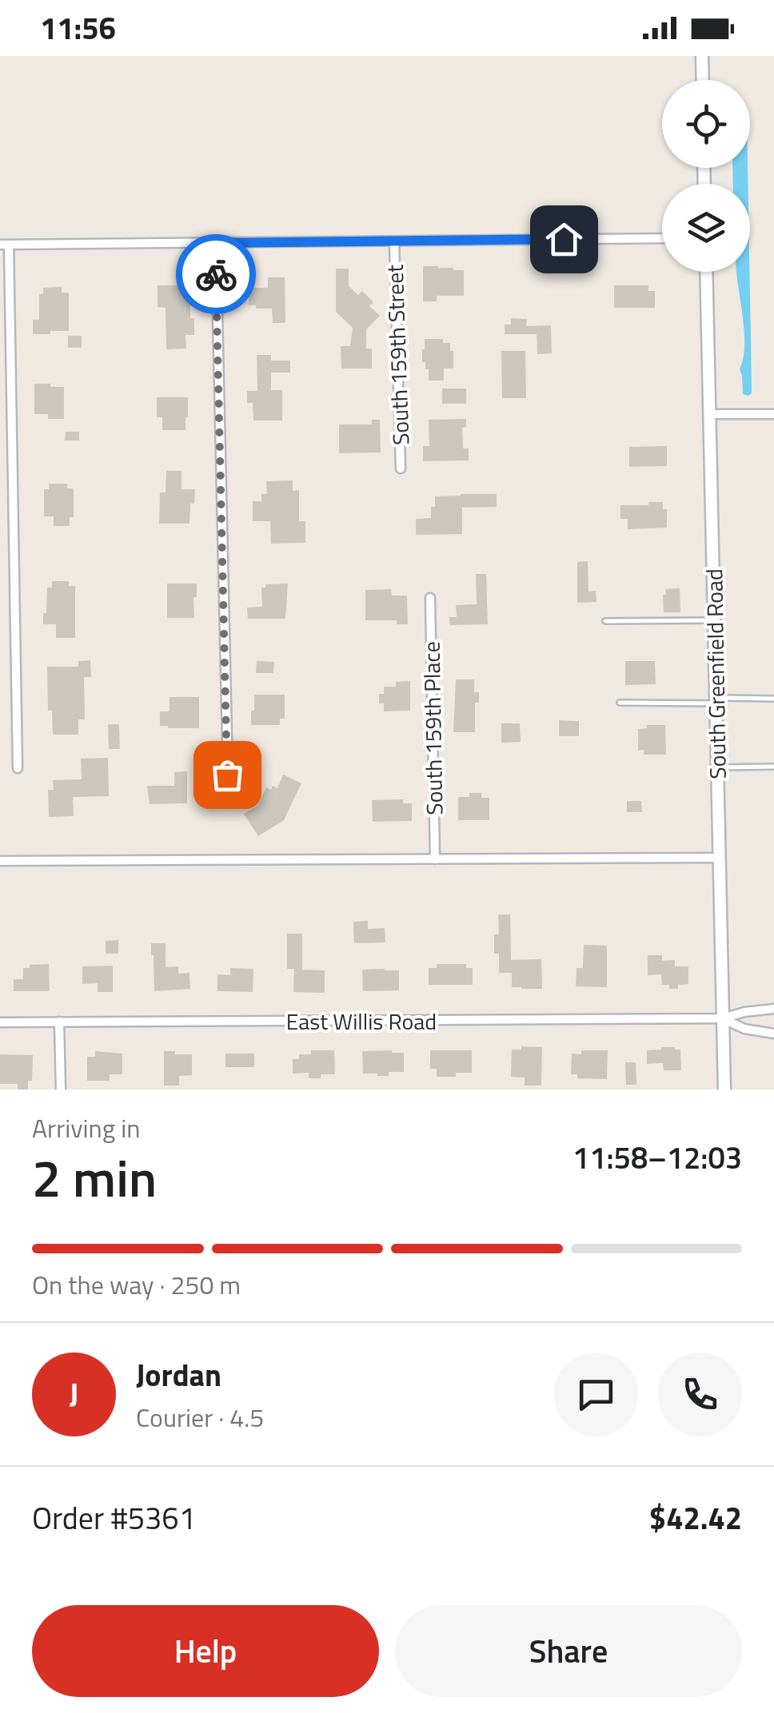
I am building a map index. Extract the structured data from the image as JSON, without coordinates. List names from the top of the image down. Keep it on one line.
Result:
{"streets":{"main road":["South Greenfield Road"],"street":["South 159th Street","South 159th Place","East Willis Road"]},"crossings":[["South Greenfield Road","East Willis Road"]],"page":{"status":"11:56","heading":["2 min","Arriving in","11:58–12:03"],"panel":["Jordan","Courier · 4.5","Order #5361","$42.42"],"bar":"On the way · 250 m","round":"J","buttons":["Help","Share"]}}
